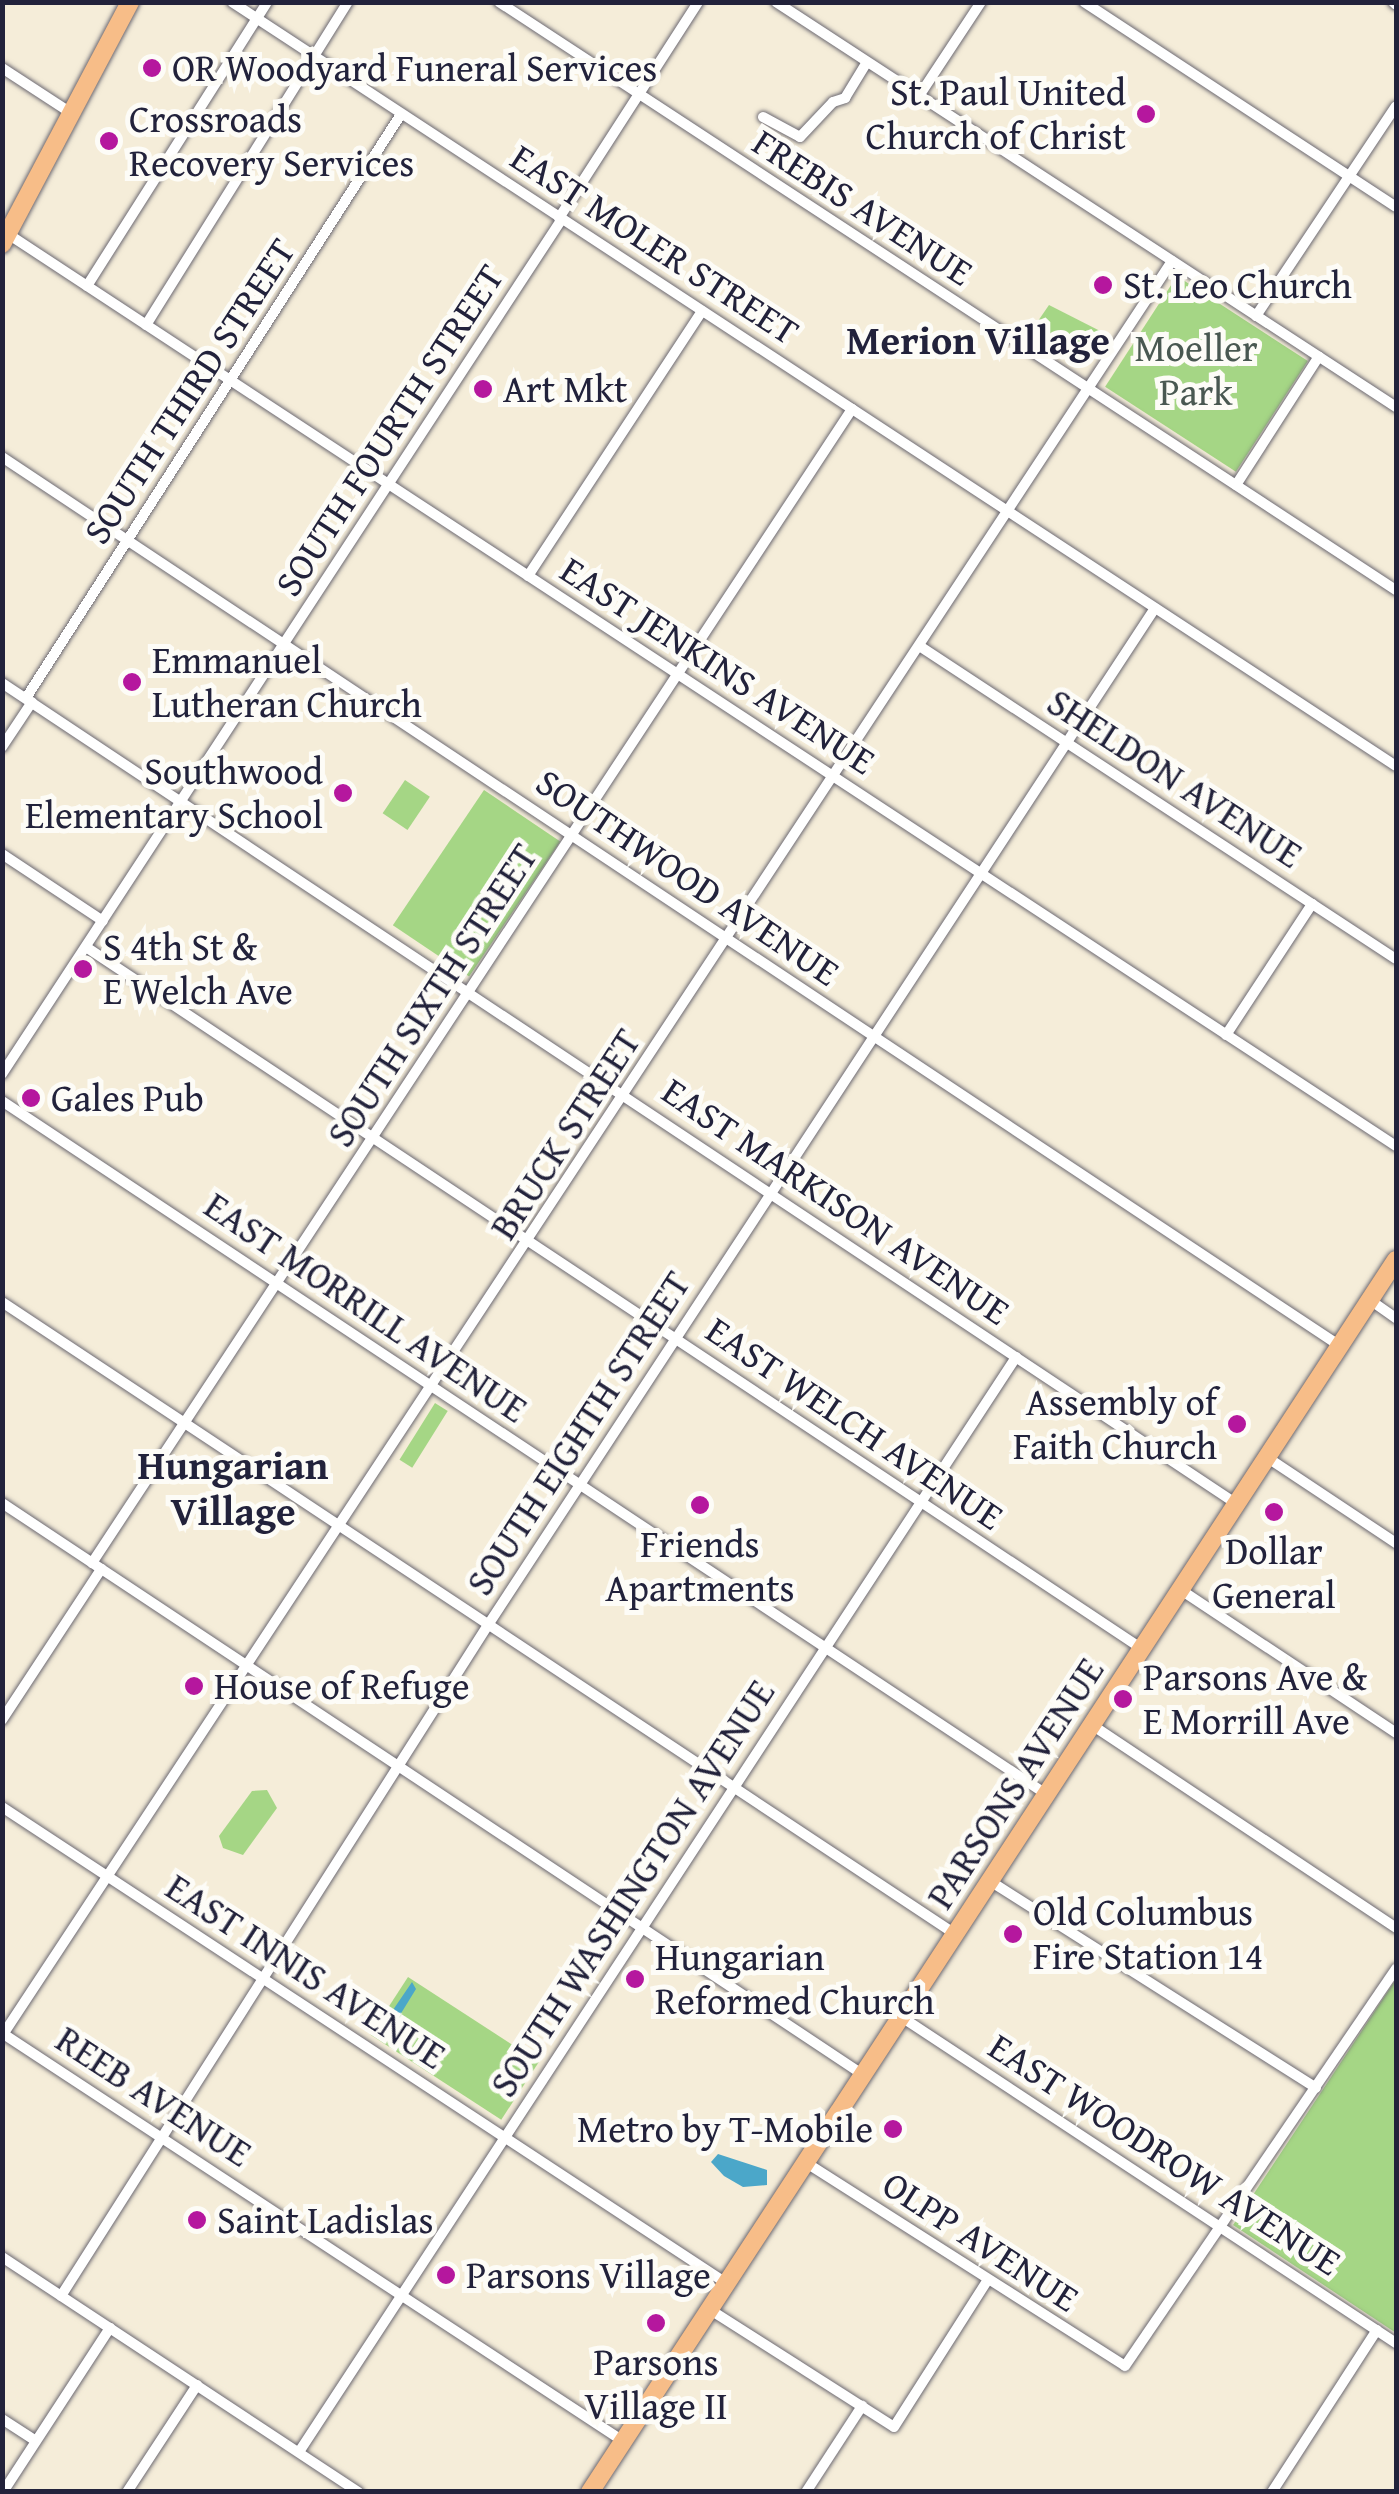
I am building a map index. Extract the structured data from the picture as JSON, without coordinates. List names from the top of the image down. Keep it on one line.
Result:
{"streets":{"main road":["PARSONS AVENUE"],"street":["FREBIS AVENUE","EAST MOLER STREET","SOUTH THIRD STREET","SOUTH FOURTH STREET","EAST JENKINS AVENUE","SHELDON AVENUE","SOUTHWOOD AVENUE","SOUTH SIXTH STREET","BRUCK STREET","EAST MARKISON AVENUE","EAST MORRILL AVENUE","EAST WELCH AVENUE","SOUTH EIGHTH STREET","SOUTH WASHINGTON AVENUE","EAST INNIS AVENUE","REEB AVENUE","EAST WOODROW AVENUE","OLPP AVENUE"]},"crossings":[["FREBIS AVENUE","SOUTH FOURTH STREET"],["FREBIS AVENUE","BRUCK STREET"],["EAST MOLER STREET","SOUTH THIRD STREET"],["EAST MOLER STREET","SOUTH FOURTH STREET"],["EAST MOLER STREET","SOUTH SIXTH STREET"],["EAST MOLER STREET","BRUCK STREET"],["EAST MOLER STREET","SOUTH EIGHTH STREET"],["SOUTH THIRD STREET","EAST JENKINS AVENUE"],["SOUTH THIRD STREET","SOUTHWOOD AVENUE"],["SOUTH THIRD STREET","EAST MARKISON AVENUE"],["SOUTH FOURTH STREET","EAST JENKINS AVENUE"],["SOUTH FOURTH STREET","SOUTHWOOD AVENUE"],["SOUTH FOURTH STREET","EAST MARKISON AVENUE"],["SOUTH FOURTH STREET","EAST WELCH AVENUE"],["EAST JENKINS AVENUE","SOUTH SIXTH STREET"],["EAST JENKINS AVENUE","BRUCK STREET"],["EAST JENKINS AVENUE","SOUTH EIGHTH STREET"],["SHELDON AVENUE","BRUCK STREET"],["SHELDON AVENUE","SOUTH EIGHTH STREET"],["SOUTHWOOD AVENUE","SOUTH SIXTH STREET"],["SOUTHWOOD AVENUE","BRUCK STREET"],["SOUTHWOOD AVENUE","SOUTH EIGHTH STREET"],["SOUTHWOOD AVENUE","PARSONS AVENUE"],["SOUTH SIXTH STREET","EAST MARKISON AVENUE"],["SOUTH SIXTH STREET","EAST MORRILL AVENUE"],["SOUTH SIXTH STREET","EAST WELCH AVENUE"],["BRUCK STREET","EAST MARKISON AVENUE"],["BRUCK STREET","EAST MORRILL AVENUE"],["BRUCK STREET","EAST WELCH AVENUE"],["BRUCK STREET","EAST INNIS AVENUE"],["BRUCK STREET","REEB AVENUE"],["EAST MARKISON AVENUE","SOUTH EIGHTH STREET"],["EAST MARKISON AVENUE","PARSONS AVENUE"],["EAST MARKISON AVENUE","SOUTH WASHINGTON AVENUE"],["EAST MORRILL AVENUE","SOUTH EIGHTH STREET"],["EAST MORRILL AVENUE","PARSONS AVENUE"],["EAST MORRILL AVENUE","SOUTH WASHINGTON AVENUE"],["EAST WELCH AVENUE","SOUTH EIGHTH STREET"],["EAST WELCH AVENUE","PARSONS AVENUE"],["EAST WELCH AVENUE","SOUTH WASHINGTON AVENUE"],["SOUTH EIGHTH STREET","EAST INNIS AVENUE"],["SOUTH EIGHTH STREET","REEB AVENUE"],["PARSONS AVENUE","EAST INNIS AVENUE"],["PARSONS AVENUE","REEB AVENUE"],["PARSONS AVENUE","EAST WOODROW AVENUE"],["PARSONS AVENUE","OLPP AVENUE"],["SOUTH WASHINGTON AVENUE","EAST INNIS AVENUE"],["SOUTH WASHINGTON AVENUE","REEB AVENUE"],["EAST WOODROW AVENUE","OLPP AVENUE"]],"districts":["Merion Village","Hungarian Village"],"parks":["Moeller Park"],"places":["OR Woodyard Funeral Services","St. Paul United Church of Christ","Crossroads Recovery Services","St. Leo Church","Art Mkt","Emmanuel Lutheran Church","Southwood Elementary School","S 4th St & E Welch Ave","Gales Pub","Assembly of Faith Church","Friends Apartments","Dollar General","House of Refuge","Parsons Ave & E Morrill Ave","Old Columbus Fire Station 14","Hungarian Reformed Church","Metro by T-Mobile","Saint Ladislas","Parsons Village","Parsons Village II"]}
